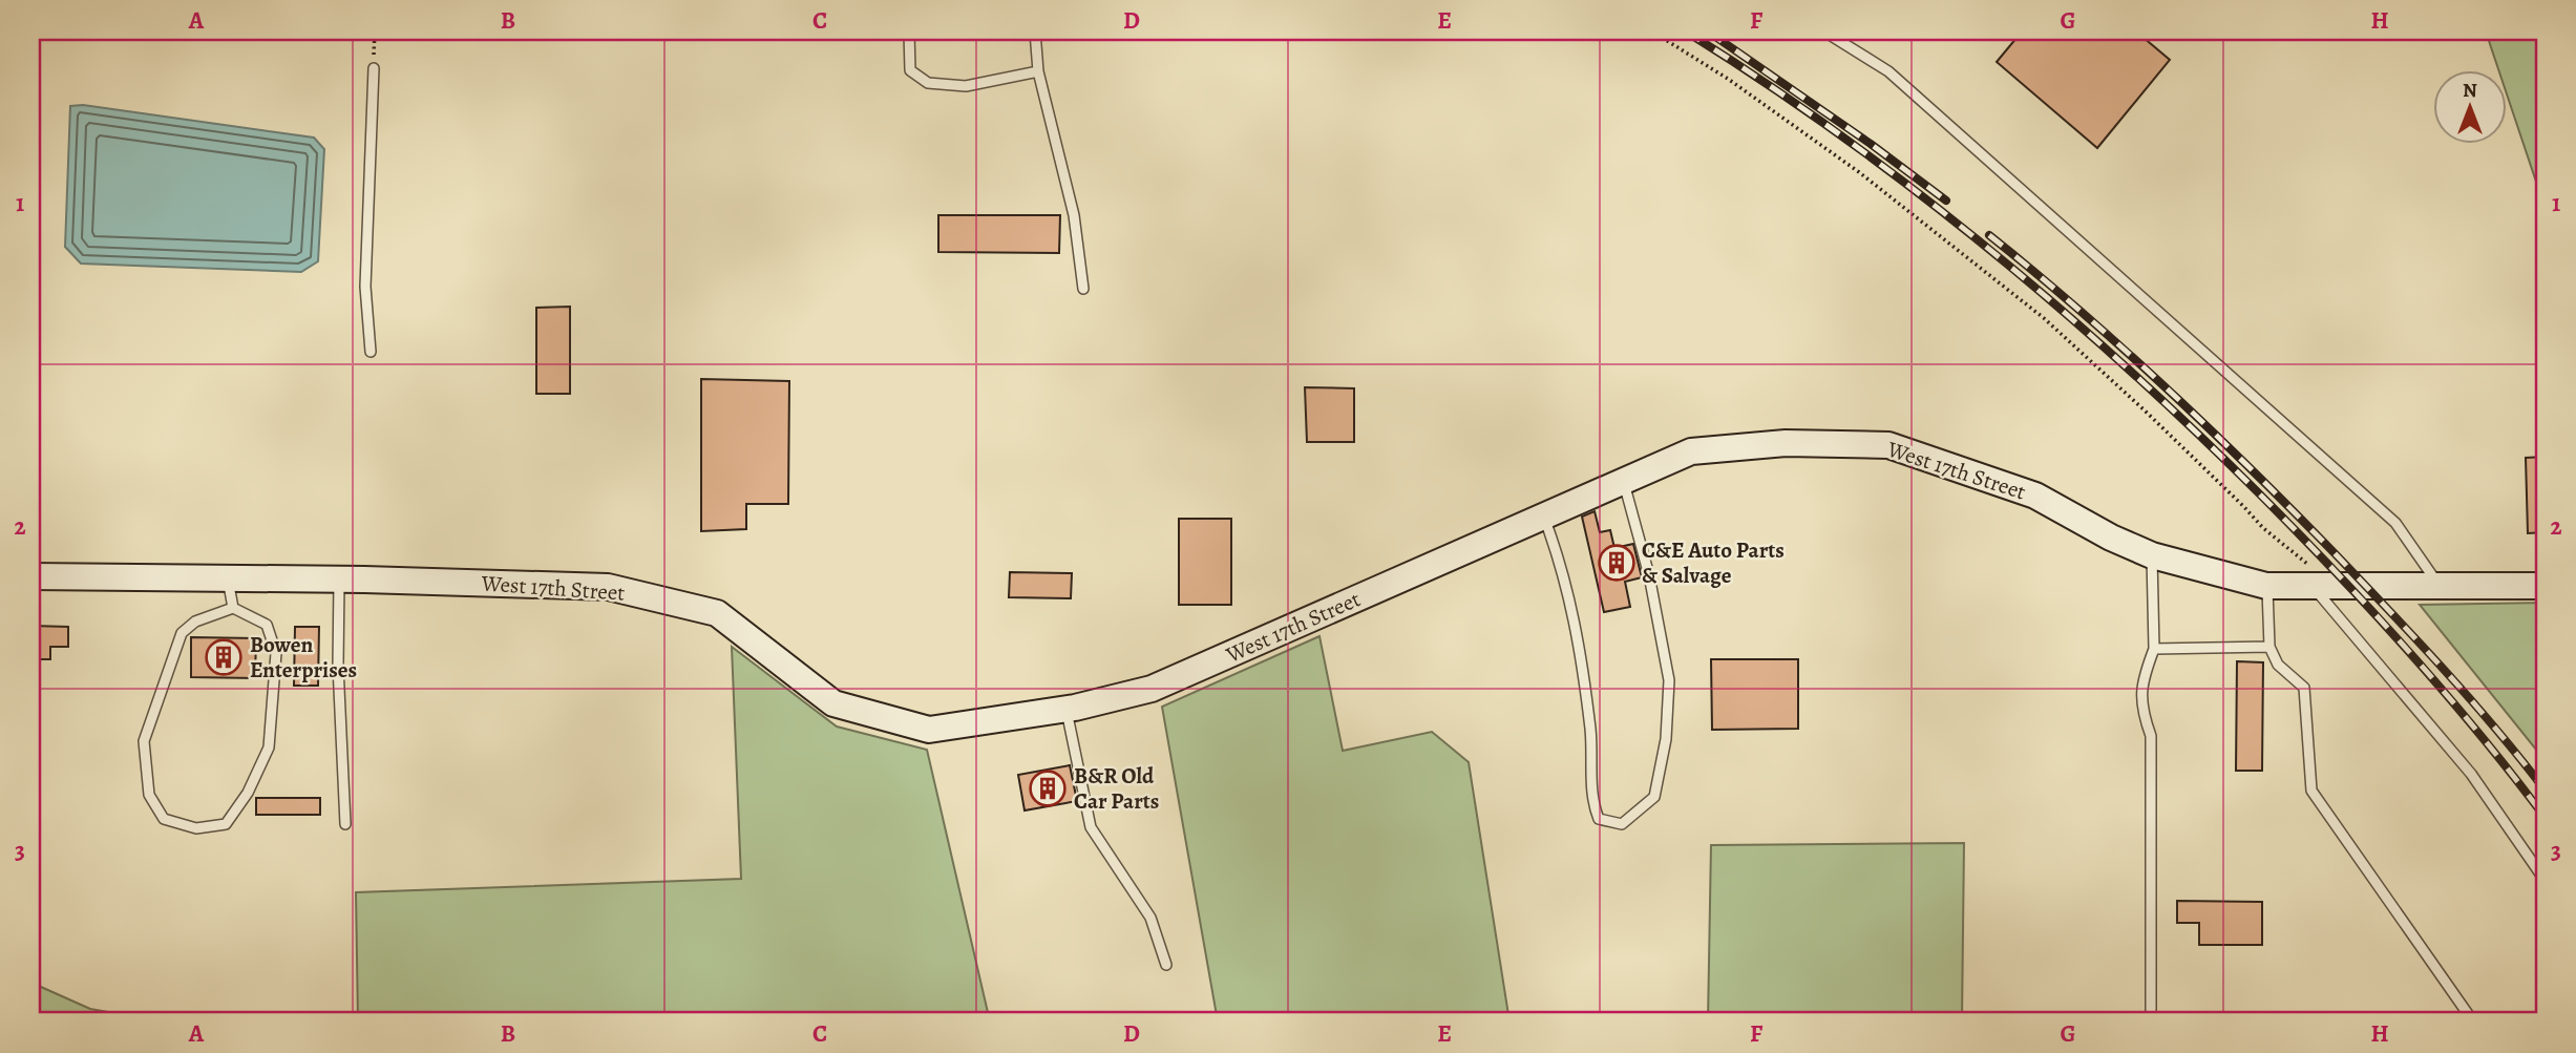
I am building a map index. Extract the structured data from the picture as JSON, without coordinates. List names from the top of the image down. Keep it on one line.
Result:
{"streets":{"street":["West 17th Street"]},"places":{"building":["C&E Auto Parts & Salvage","Bowen Enterprises","B&R Old Car Parts"]},"north":"top","grid":{"columns":["A","B","C","D","E","F","G","H"],"rows":["1","2","3"]}}
